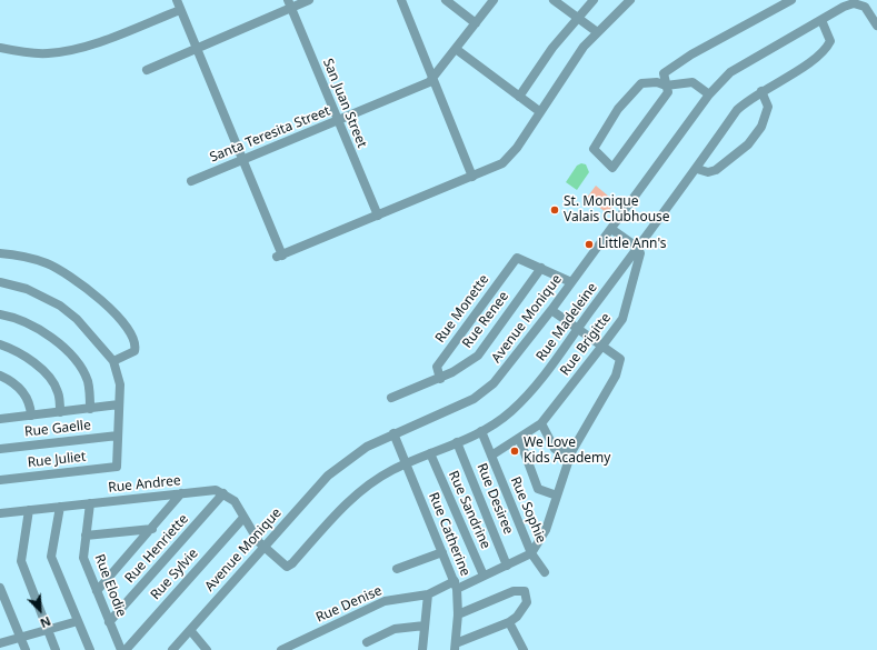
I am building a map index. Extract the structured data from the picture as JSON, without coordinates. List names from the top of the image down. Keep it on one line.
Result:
{"streets":{"street":["San Juan Street","Santa Teresita Street","Rue Monette","Avenue Monique","Rue Renee","Rue Madeleine","Rue Brigitte","Rue Gaelle","Rue Juliet","Rue Andree","Rue Desiree","Rue Sandrine","Rue Sophie","Rue Catherine","Rue Henriette","Rue Sylvie","Rue Elodie","Rue Denise"]},"crossings":[["San Juan Street","Santa Teresita Street"],["Rue Monette","Rue Renee"],["Avenue Monique","Rue Madeleine"],["Avenue Monique","Rue Catherine"],["Rue Madeleine","Rue Brigitte"],["Rue Madeleine","Rue Desiree"],["Rue Madeleine","Rue Sandrine"],["Rue Madeleine","Rue Sophie"],["Rue Madeleine","Rue Catherine"],["Rue Brigitte","Rue Sophie"],["Rue Gaelle","Rue Juliet"],["Rue Andree","Rue Henriette"],["Rue Andree","Rue Elodie"],["Rue Desiree","Rue Denise"],["Rue Sandrine","Rue Denise"],["Rue Sophie","Rue Denise"],["Rue Catherine","Rue Denise"],["Rue Henriette","Rue Elodie"]],"places":["St. Monique Valais Clubhouse","Little Ann's","We Love Kids Academy"],"north":"bottom right"}
